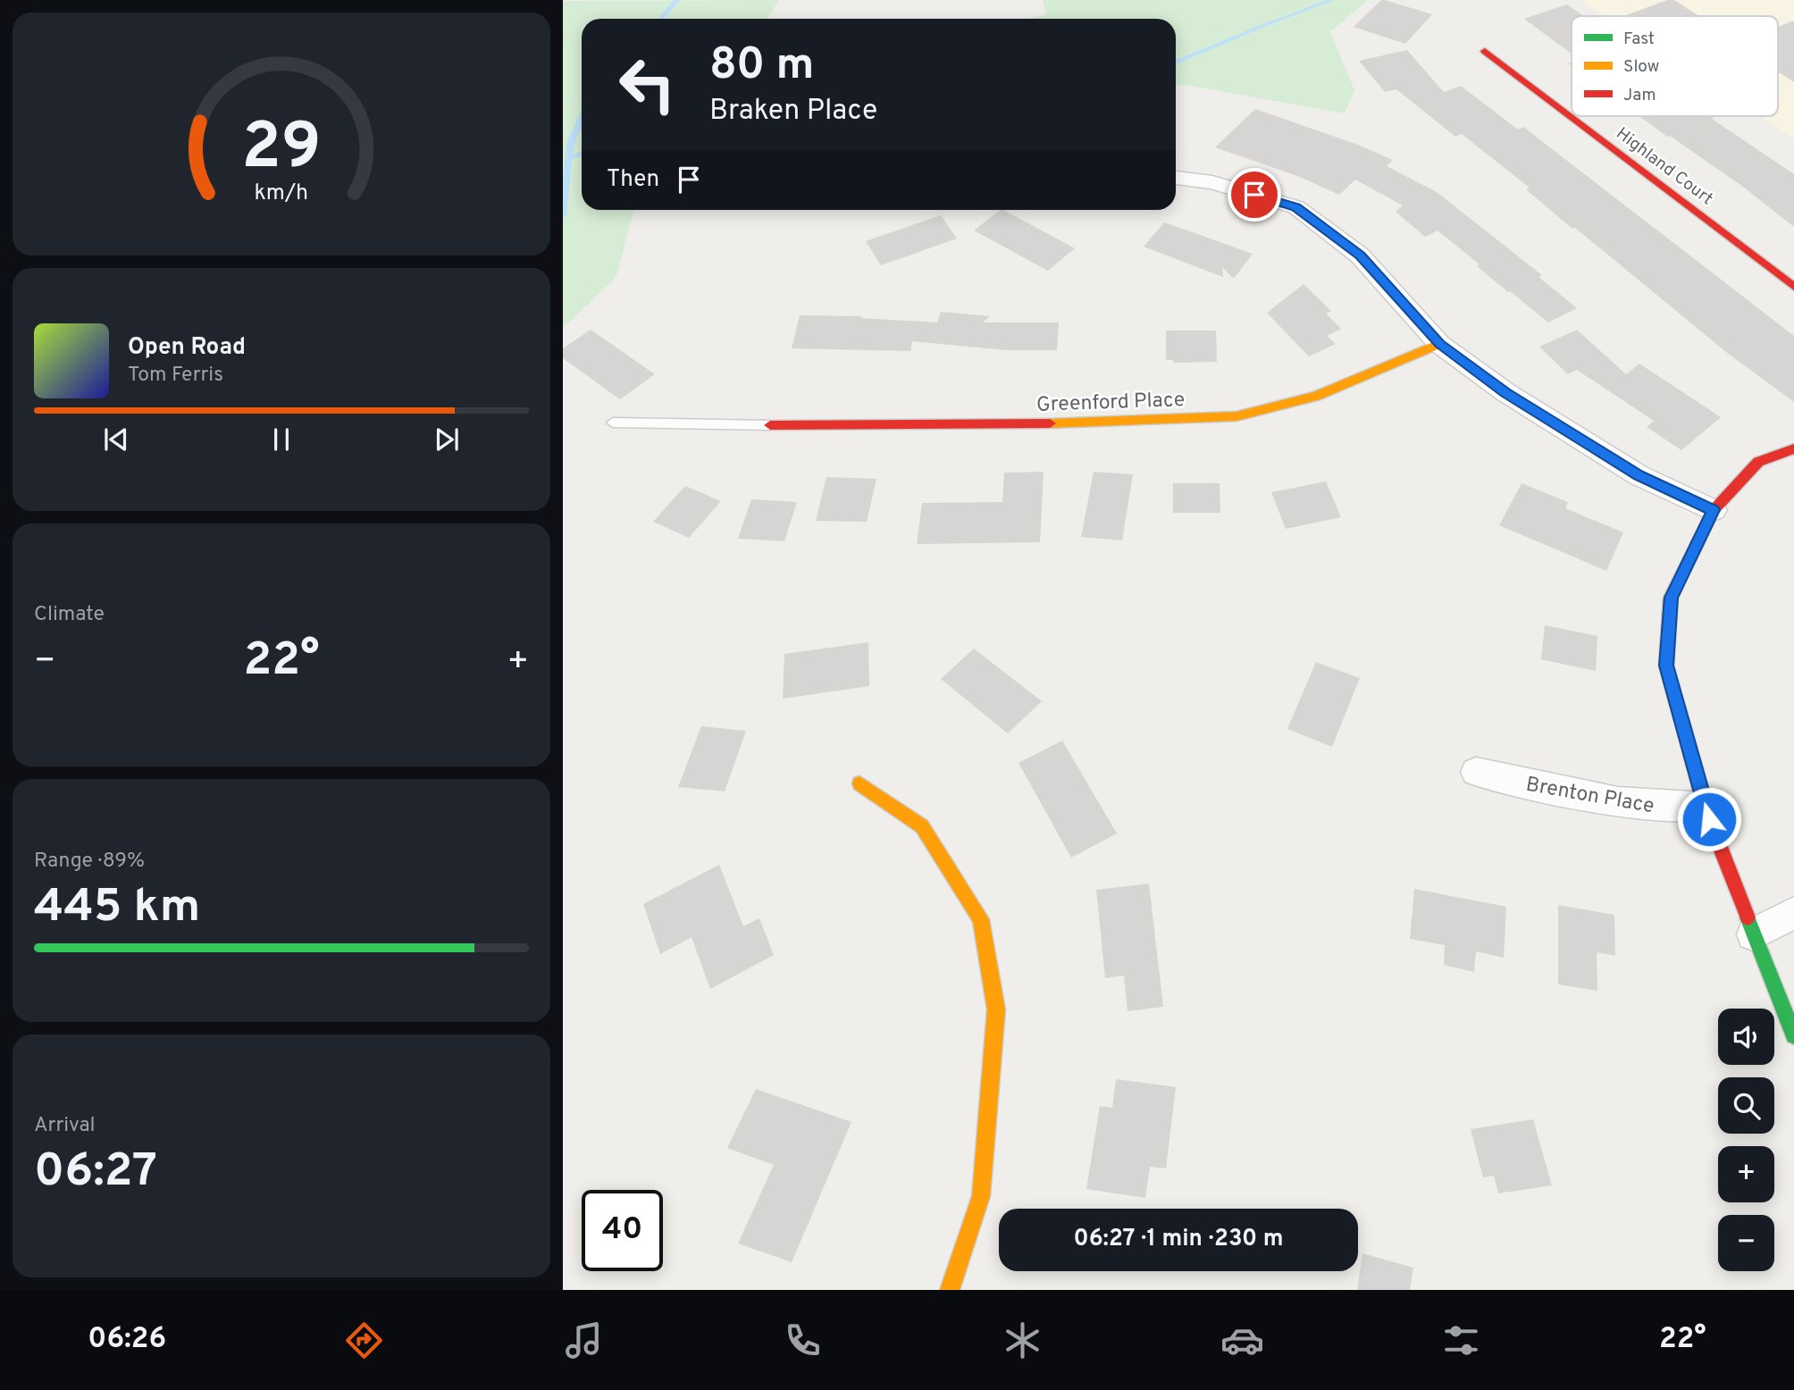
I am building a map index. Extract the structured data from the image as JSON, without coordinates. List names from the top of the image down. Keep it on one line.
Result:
{"streets":{"street":["Highland Court","Greenford Place","Brenton Place"]},"legend":["Fast","Slow","Jam"],"page":{"turn":["80 m","Braken Place"],"then":"Then","song":["Open Road","Tom Ferris"],"tile":["Climate",["Range · 89%","445 km"],["Arrival","06:27"]],"heat":["−","22°","+"],"map_buttons":["+","−"],"limit":"40","trip":"06:27 · 1 min · 230 m","tabs":["06:26","22°"],"gauge":["29","km/h"]}}
